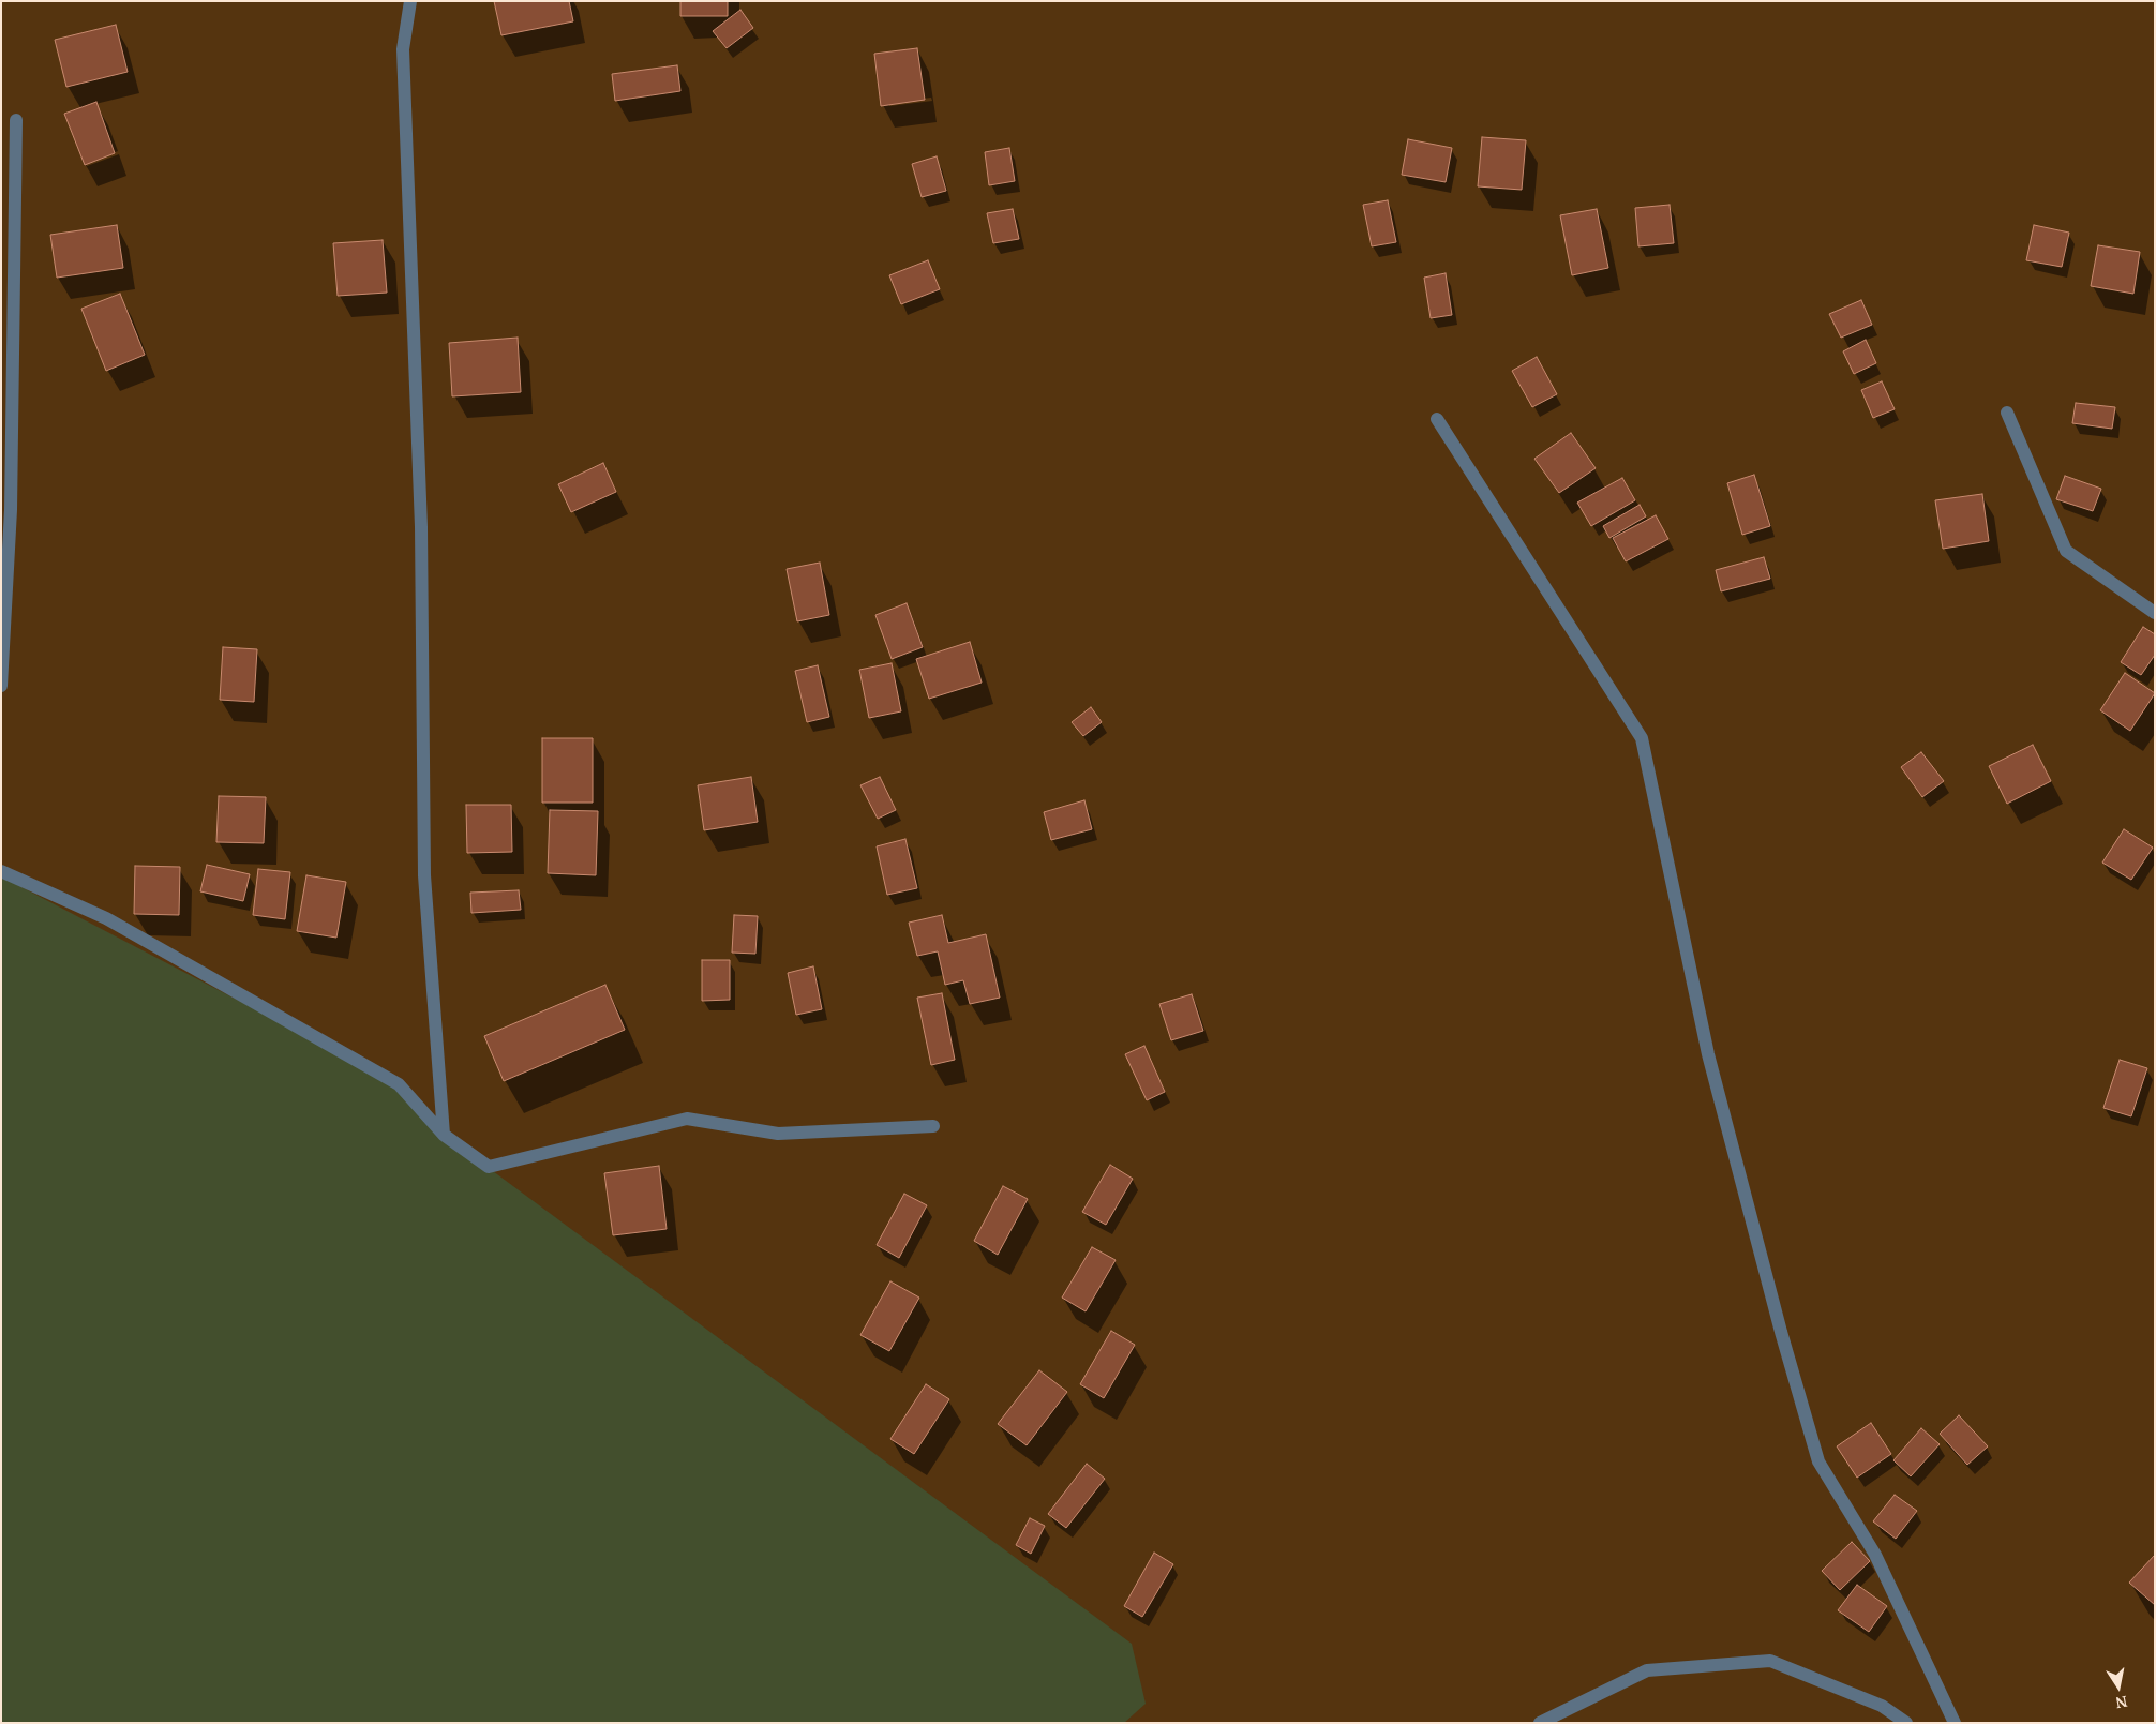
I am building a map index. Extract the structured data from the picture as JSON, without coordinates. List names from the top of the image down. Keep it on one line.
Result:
{"north":"bottom"}
